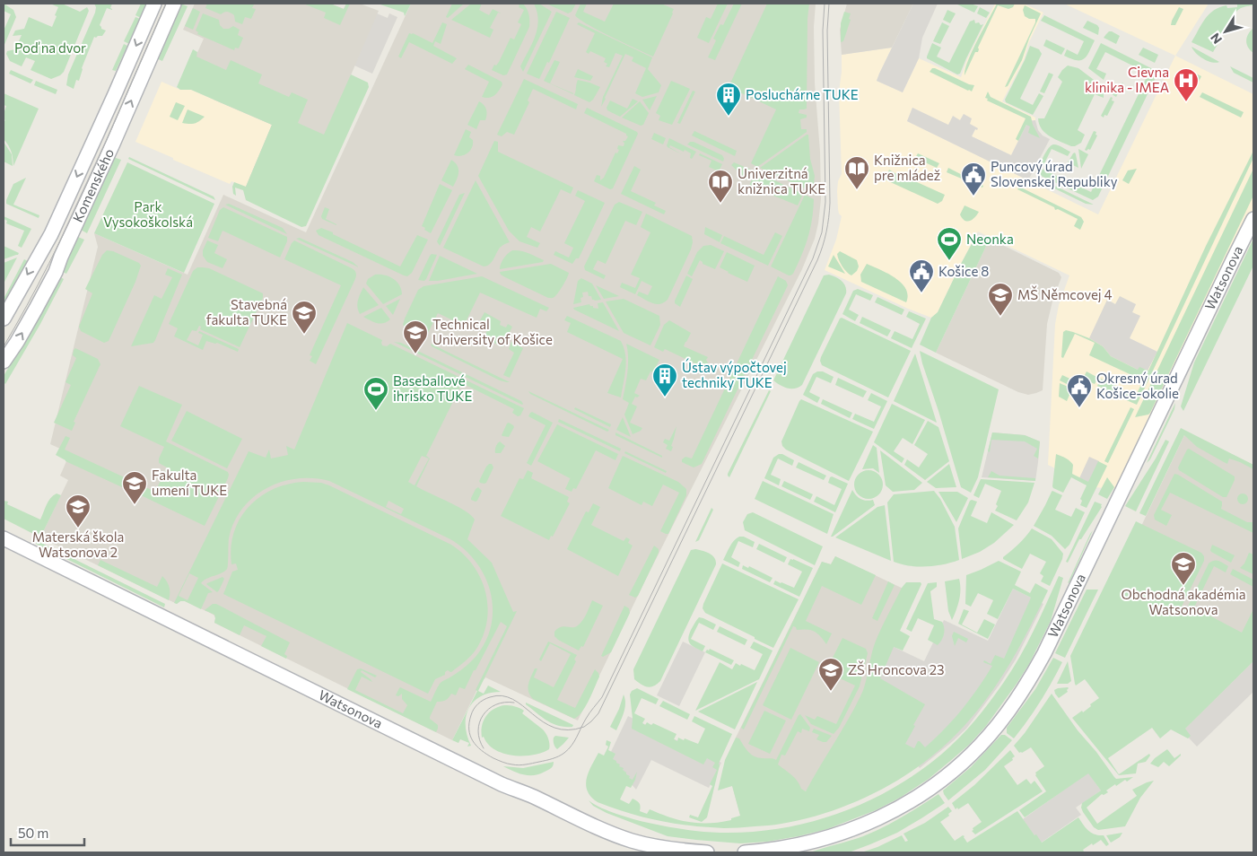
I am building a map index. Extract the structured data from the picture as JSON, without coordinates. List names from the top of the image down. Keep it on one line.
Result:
{"streets":{"street":["Komenského","Watsonova"]},"parks":["Poď na dvor","Park Vysokoškolská"],"places":{"hospital":["Cievna klinika - IMEA"],"building":["Posluchárne TUKE","Ústav výpočtovej techniky TUKE"],"library":["Knižnica pre mládež","Univerzitná knižnica TUKE"],"public building":["Puncový úrad Slovenskej Republiky","Košice 8","Okresný úrad Košice-okolie"],"sports":["Neonka","Baseballové ihrisko TUKE"],"school or university":["MŠ Němcovej 4","Stavebná fakulta TUKE","Technical University of Košice","Fakulta umení TUKE","Materská škola Watsonova 2","Obchodná akadémia Watsonova","ZŠ Hroncova 23"]},"scale_bar":"50 m","north":"bottom left"}
